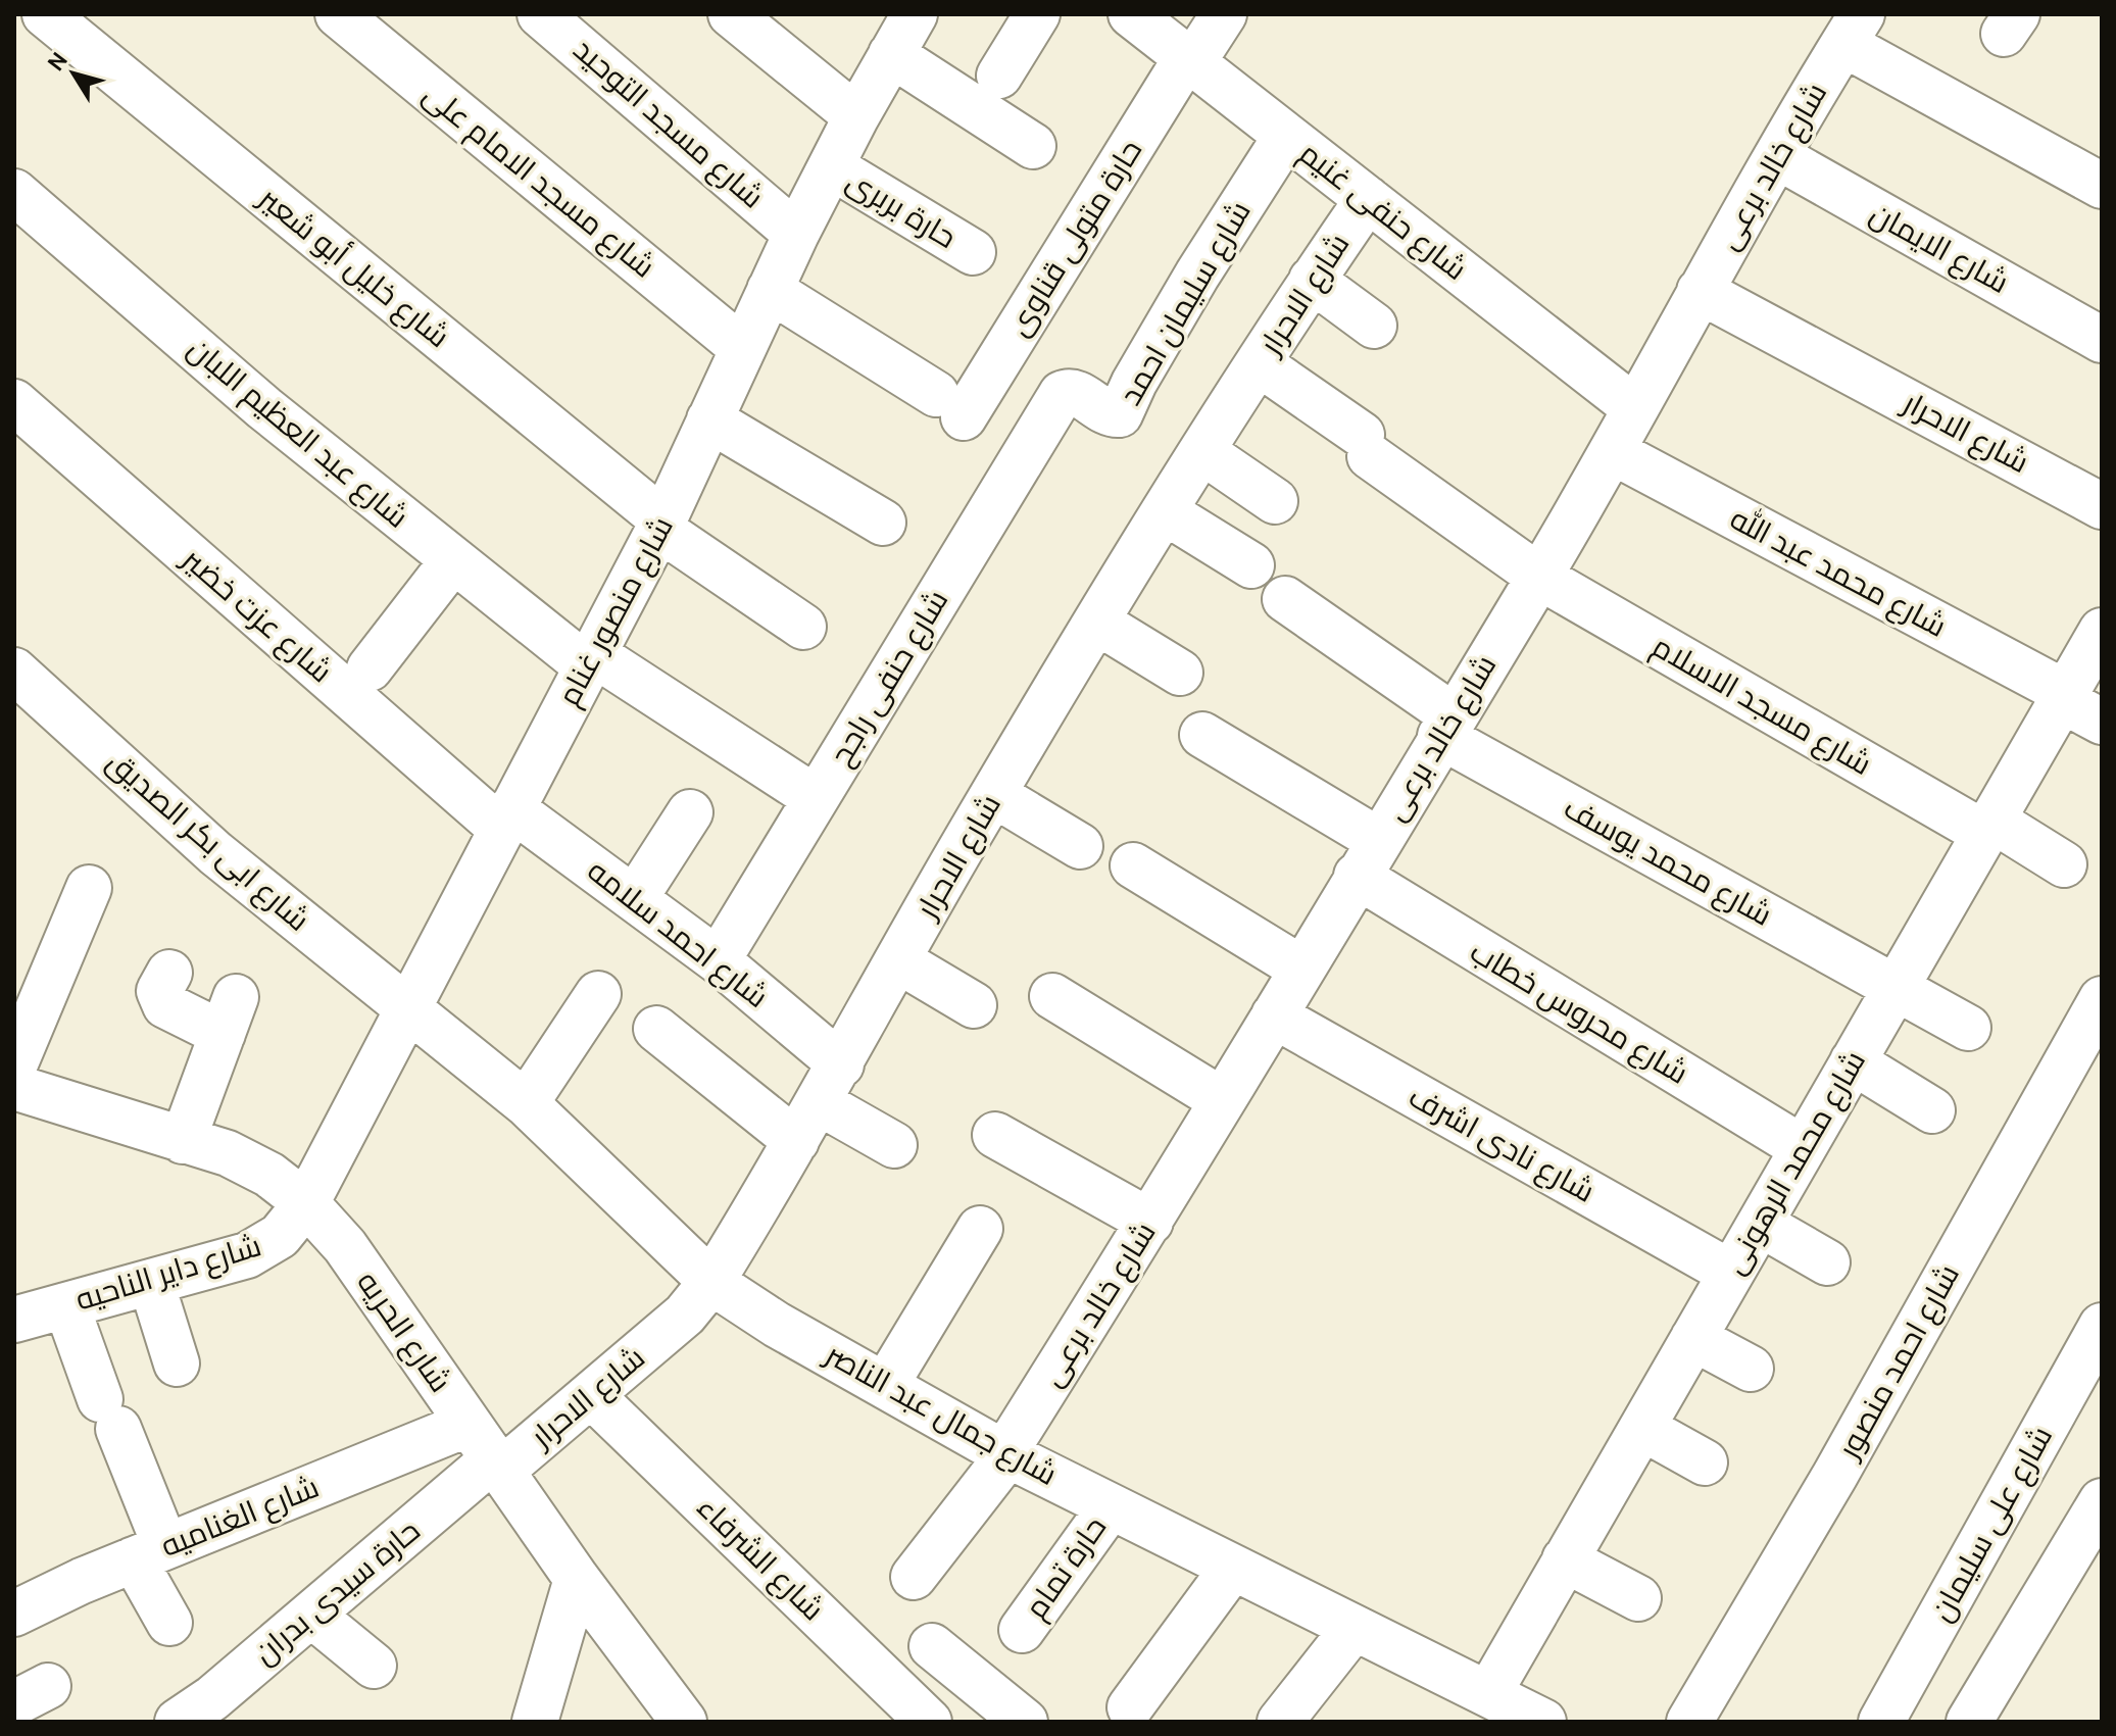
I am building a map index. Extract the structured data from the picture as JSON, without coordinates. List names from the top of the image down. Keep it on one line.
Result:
{"streets":{"street":["شارع مسجد التوحيد","شارع خالد برعى","شارع مسجد الامام على","حارة بربرى","شارع حنفى غنيم","حارة متولى قناوى","شارع الايمان","شارع خليل أبو شعير","شارع الاحرار","شارع سليمان احمد","شارع عبد العظيم اللبان","شارع محمد عبد الله","شارع منصور غنام","شارع عزت خضير","شارع حنفى راجح","شارع مسجد الاسلام","شارع ابى بكر الصديق","شارع محمد يوسف","شارع احمد سلامه","شارع محروس خطاب","شارع نادى اشرف","شارع محمد الرهونى","شارع داير الناحيه","شارع الحريه","شارع احمد منصور","شارع جمال عبد الناصر","شارع الغناميه","شارع على سليمان","شارع الشرفاء","حارة تمام","حارة سيدى بدران"]},"crossings":[["شارع مسجد التوحيد","شارع منصور غنام"],["شارع خالد برعى","شارع حنفى غنيم"],["شارع خالد برعى","شارع الايمان"],["شارع خالد برعى","شارع الاحرار"],["شارع خالد برعى","شارع محمد عبد الله"],["شارع خالد برعى","شارع مسجد الاسلام"],["شارع خالد برعى","شارع محمد يوسف"],["شارع خالد برعى","شارع محروس خطاب"],["شارع خالد برعى","شارع نادى اشرف"],["شارع خالد برعى","شارع جمال عبد الناصر"],["شارع مسجد الامام على","شارع منصور غنام"],["حارة بربرى","شارع منصور غنام"],["شارع حنفى غنيم","حارة متولى قناوى"],["شارع حنفى غنيم","شارع الاحرار"],["شارع حنفى غنيم","شارع سليمان احمد"],["حارة متولى قناوى","شارع منصور غنام"],["شارع خليل أبو شعير","شارع منصور غنام"],["شارع الاحرار","شارع مسجد الاسلام"],["شارع الاحرار","شارع احمد سلامه"],["شارع الاحرار","شارع الحريه"],["شارع الاحرار","شارع جمال عبد الناصر"],["شارع الاحرار","شارع الغناميه"],["شارع الاحرار","شارع الشرفاء"],["شارع الاحرار","حارة سيدى بدران"],["شارع سليمان احمد","شارع حنفى راجح"],["شارع عبد العظيم اللبان","شارع منصور غنام"],["شارع محمد عبد الله","شارع محمد الرهونى"],["شارع منصور غنام","شارع عزت خضير"],["شارع منصور غنام","شارع ابى بكر الصديق"],["شارع منصور غنام","شارع احمد سلامه"],["شارع منصور غنام","شارع داير الناحيه"],["شارع منصور غنام","شارع الحريه"],["شارع منصور غنام","شارع جمال عبد الناصر"],["شارع عزت خضير","شارع احمد سلامه"],["شارع حنفى راجح","شارع احمد سلامه"],["شارع مسجد الاسلام","شارع محمد الرهونى"],["شارع ابى بكر الصديق","شارع جمال عبد الناصر"],["شارع محمد يوسف","شارع محمد الرهونى"],["شارع محروس خطاب","شارع محمد الرهونى"],["شارع نادى اشرف","شارع محمد الرهونى"],["شارع محمد الرهونى","شارع جمال عبد الناصر"],["شارع داير الناحيه","شارع الحريه"],["شارع الحريه","شارع الغناميه"],["شارع الحريه","حارة سيدى بدران"],["شارع جمال عبد الناصر","حارة تمام"],["شارع الغناميه","حارة سيدى بدران"]],"north":"top left"}
